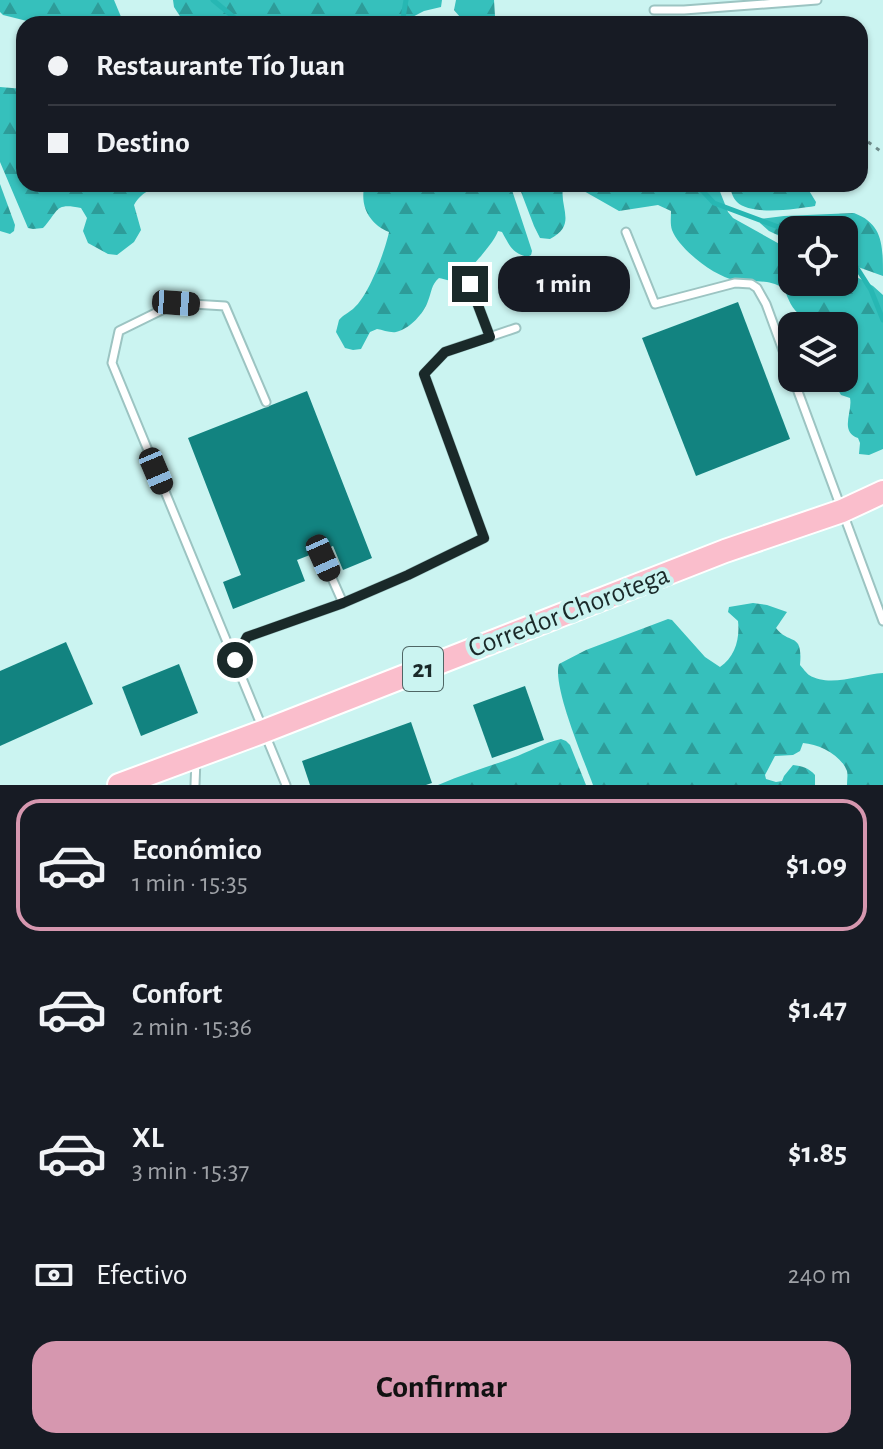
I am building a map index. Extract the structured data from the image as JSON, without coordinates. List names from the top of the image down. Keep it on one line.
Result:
{"streets":{"main road":["Corredor Chorotega","21"]},"page":{"banner":["Restaurante Tío Juan","Destino"],"bubble":"1 min","list":[{"name":"Económico","note":"1 min · 15:35","value":"$1.09"},{"name":"Confort","note":"2 min · 15:36","value":"$1.47"},{"name":"XL","note":"3 min · 15:37","value":"$1.85"}],"pay":["Efectivo","240 m"],"buttons":"Confirmar"}}
